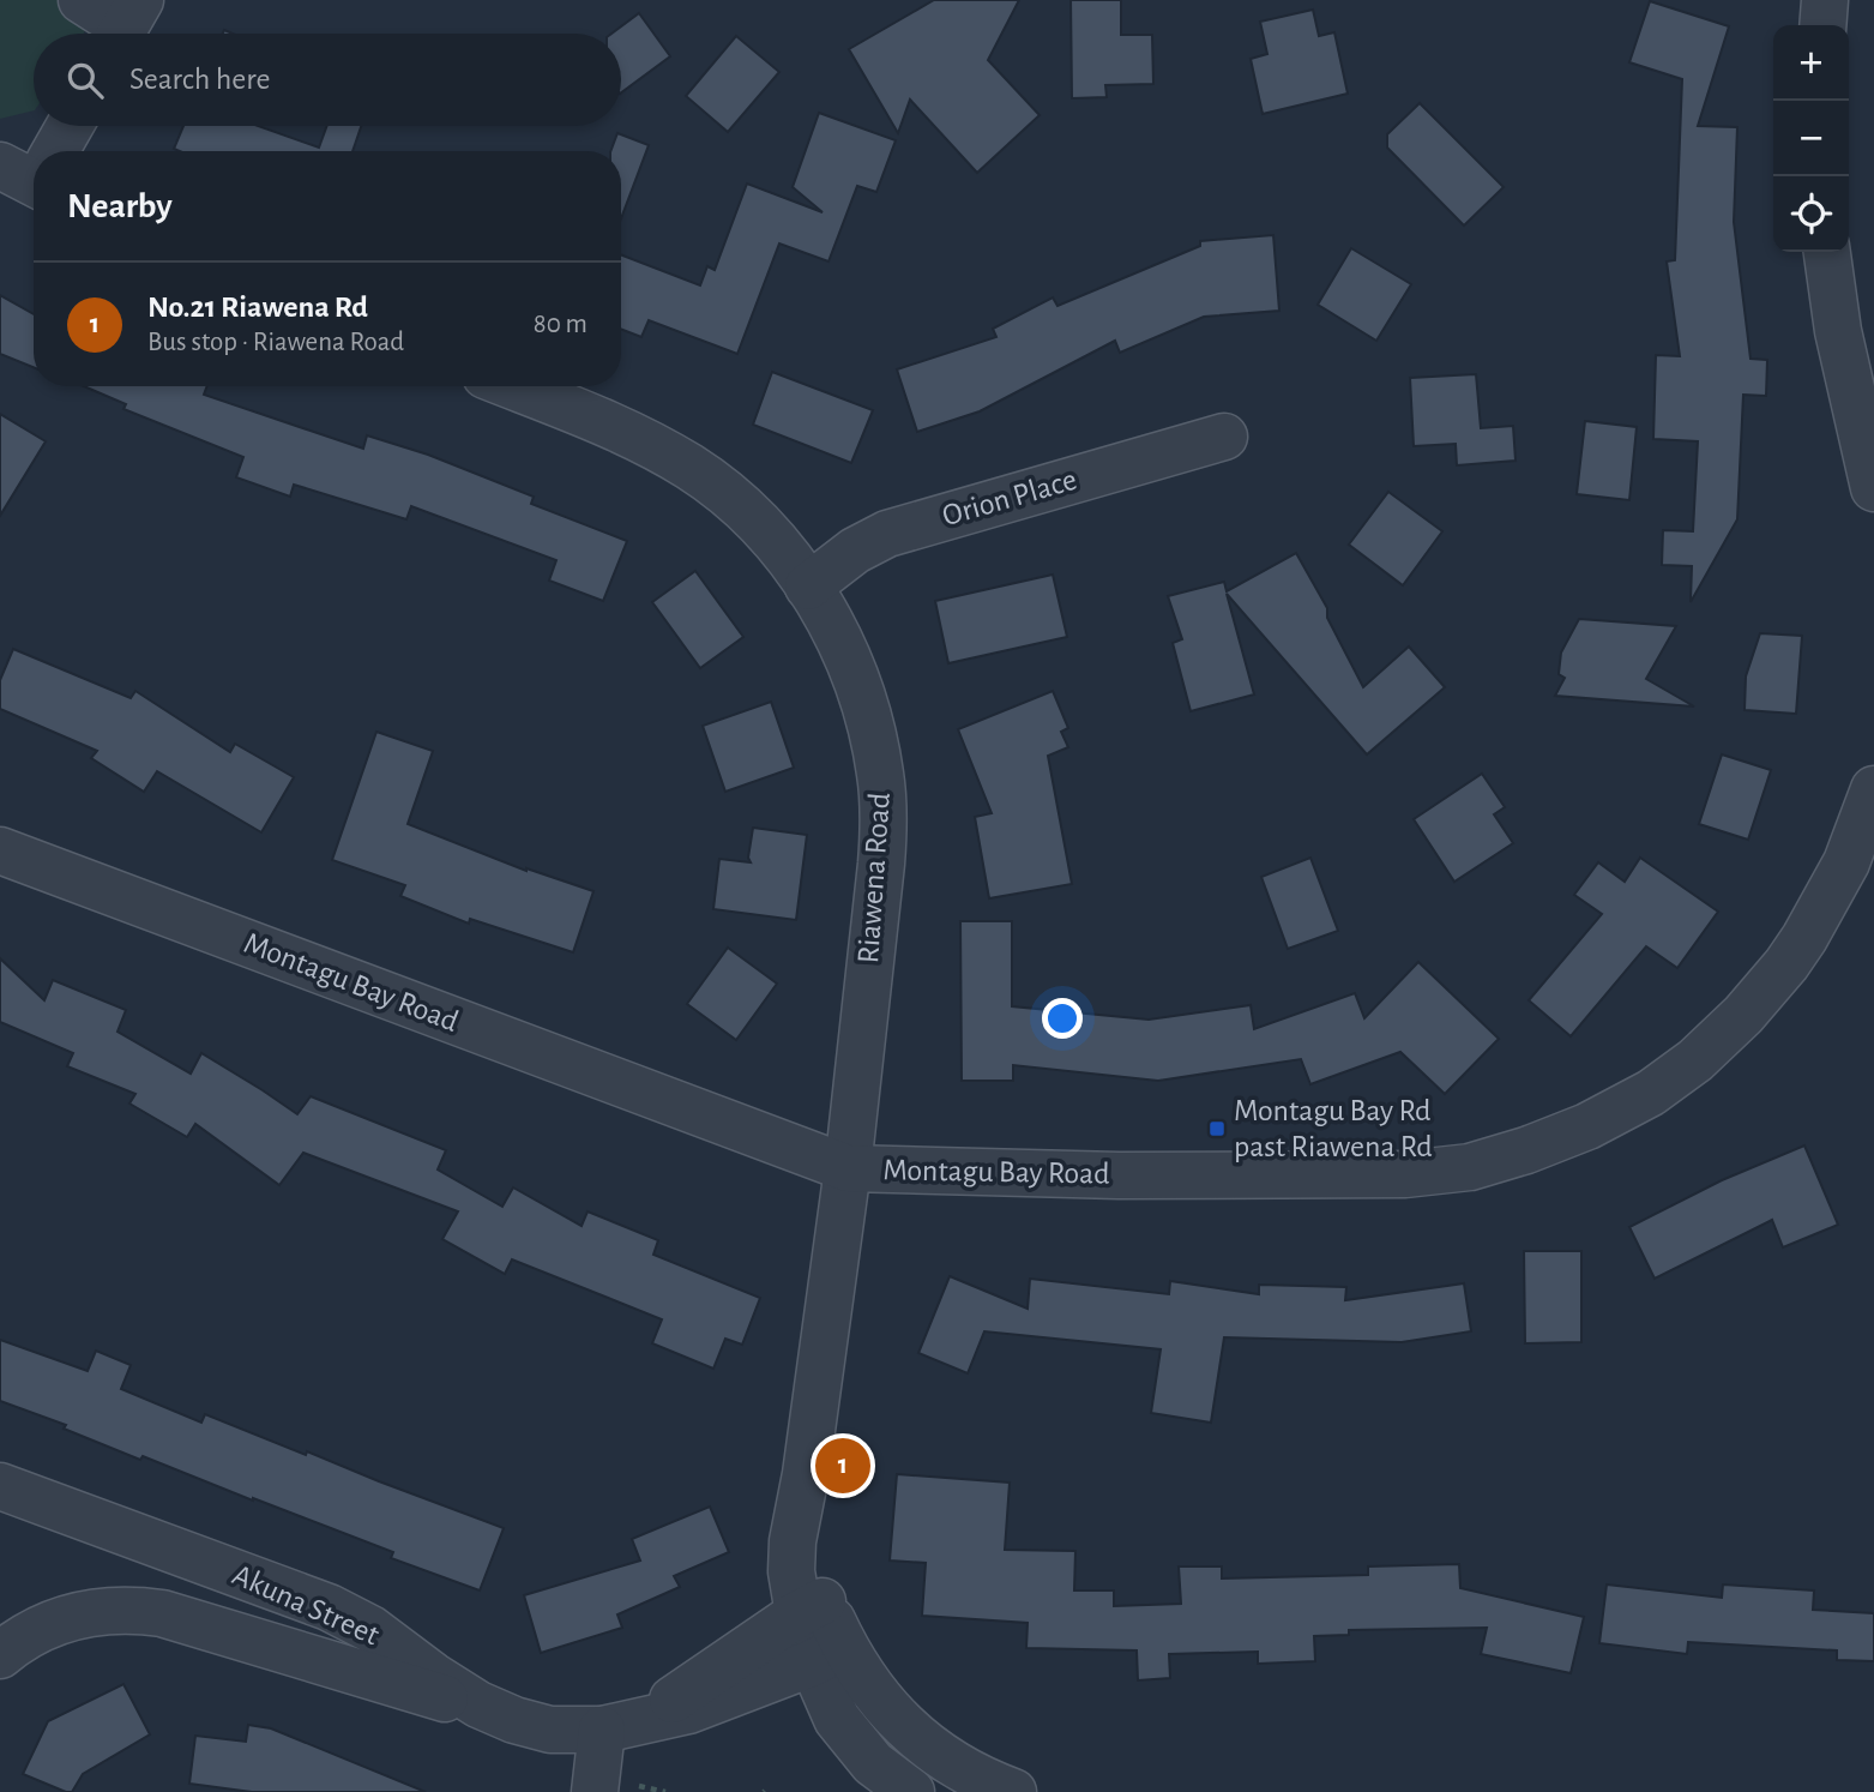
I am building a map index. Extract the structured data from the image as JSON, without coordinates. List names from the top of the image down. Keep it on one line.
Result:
{"streets":{"street":["Orion Place","Riawena Road","Montagu Bay Road","Akuna Street"]},"crossings":[["Orion Place","Riawena Road"],["Riawena Road","Montagu Bay Road"],["Riawena Road","Akuna Street"]],"places":{"transit":["Montagu Bay Rd past Riawena Rd"]},"page":{"map_buttons":["+","−"],"search":"Search here","heading":"Nearby","list":[{"mark":"1","name":"No.21 Riawena Rd","note":"Bus stop · Riawena Road","value":"80 m"}],"pins":"1"}}
